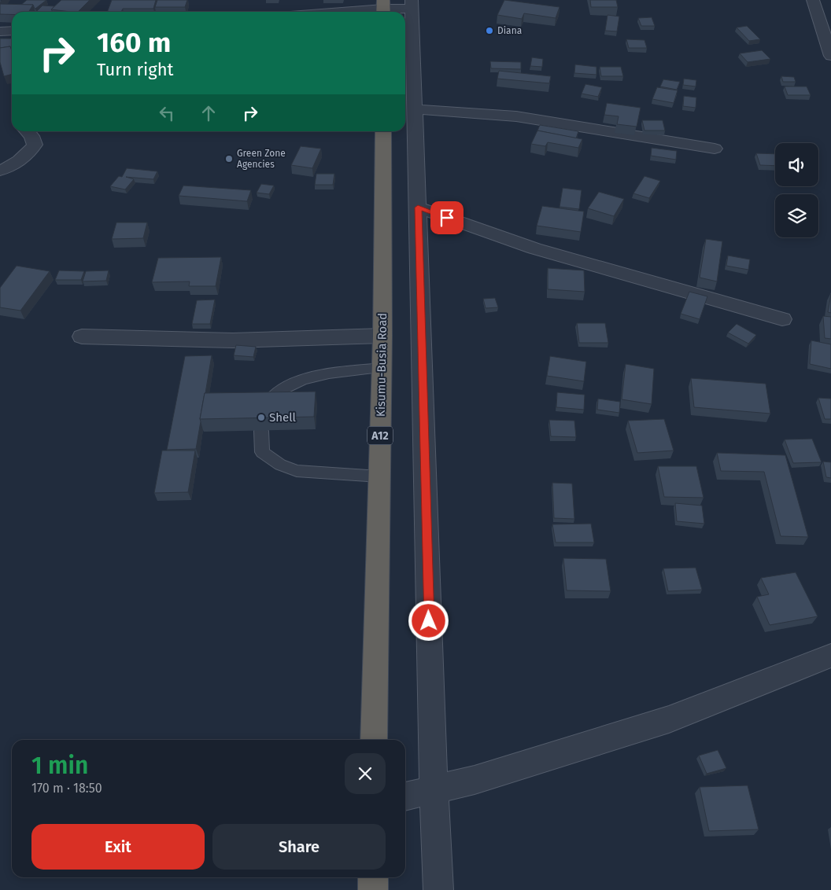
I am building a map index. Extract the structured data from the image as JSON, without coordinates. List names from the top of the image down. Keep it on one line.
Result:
{"streets":{"highway":["Kisumu-Busia Road","A12"]},"places":["Diana","Green Zone Agencies","Shell"],"page":{"turn":["160 m","Turn right"],"heading":["1 min","170 m · 18:50"],"buttons":["Exit","Share"]}}
